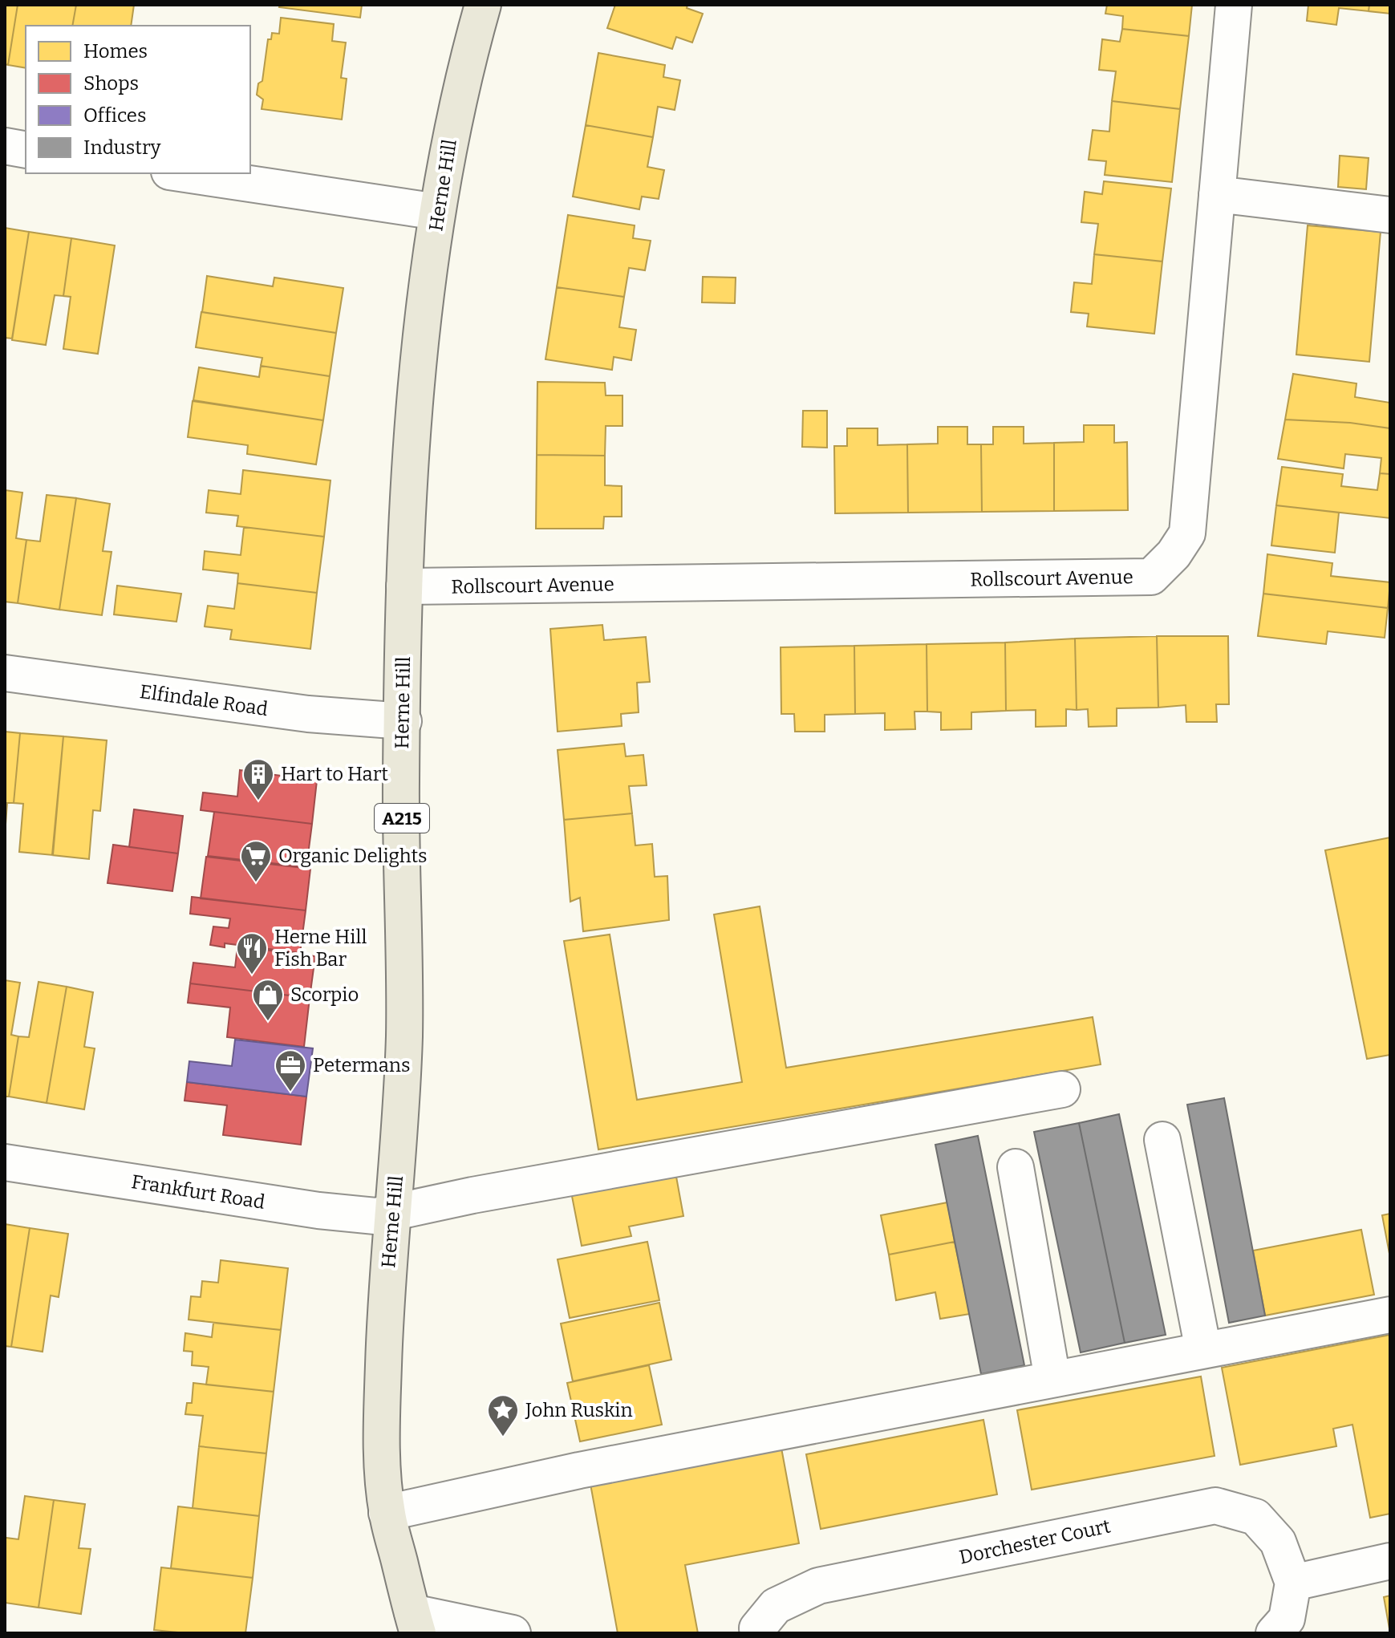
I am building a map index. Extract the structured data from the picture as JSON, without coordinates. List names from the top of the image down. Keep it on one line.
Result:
{"streets":{"main road":["Herne Hill","A215"],"street":["Rollscourt Avenue","Elfindale Road","Frankfurt Road","Dorchester Court"]},"crossings":[["Herne Hill","Rollscourt Avenue"],["Herne Hill","Elfindale Road"],["Herne Hill","Frankfurt Road"]],"places":{"building":["Hart to Hart"],"supermarket":["Organic Delights"],"restaurant":["Herne Hill Fish Bar"],"shop":["Scorpio"],"office":["Petermans"],"place":["John Ruskin"]},"legend":["Homes","Shops","Offices","Industry"]}
